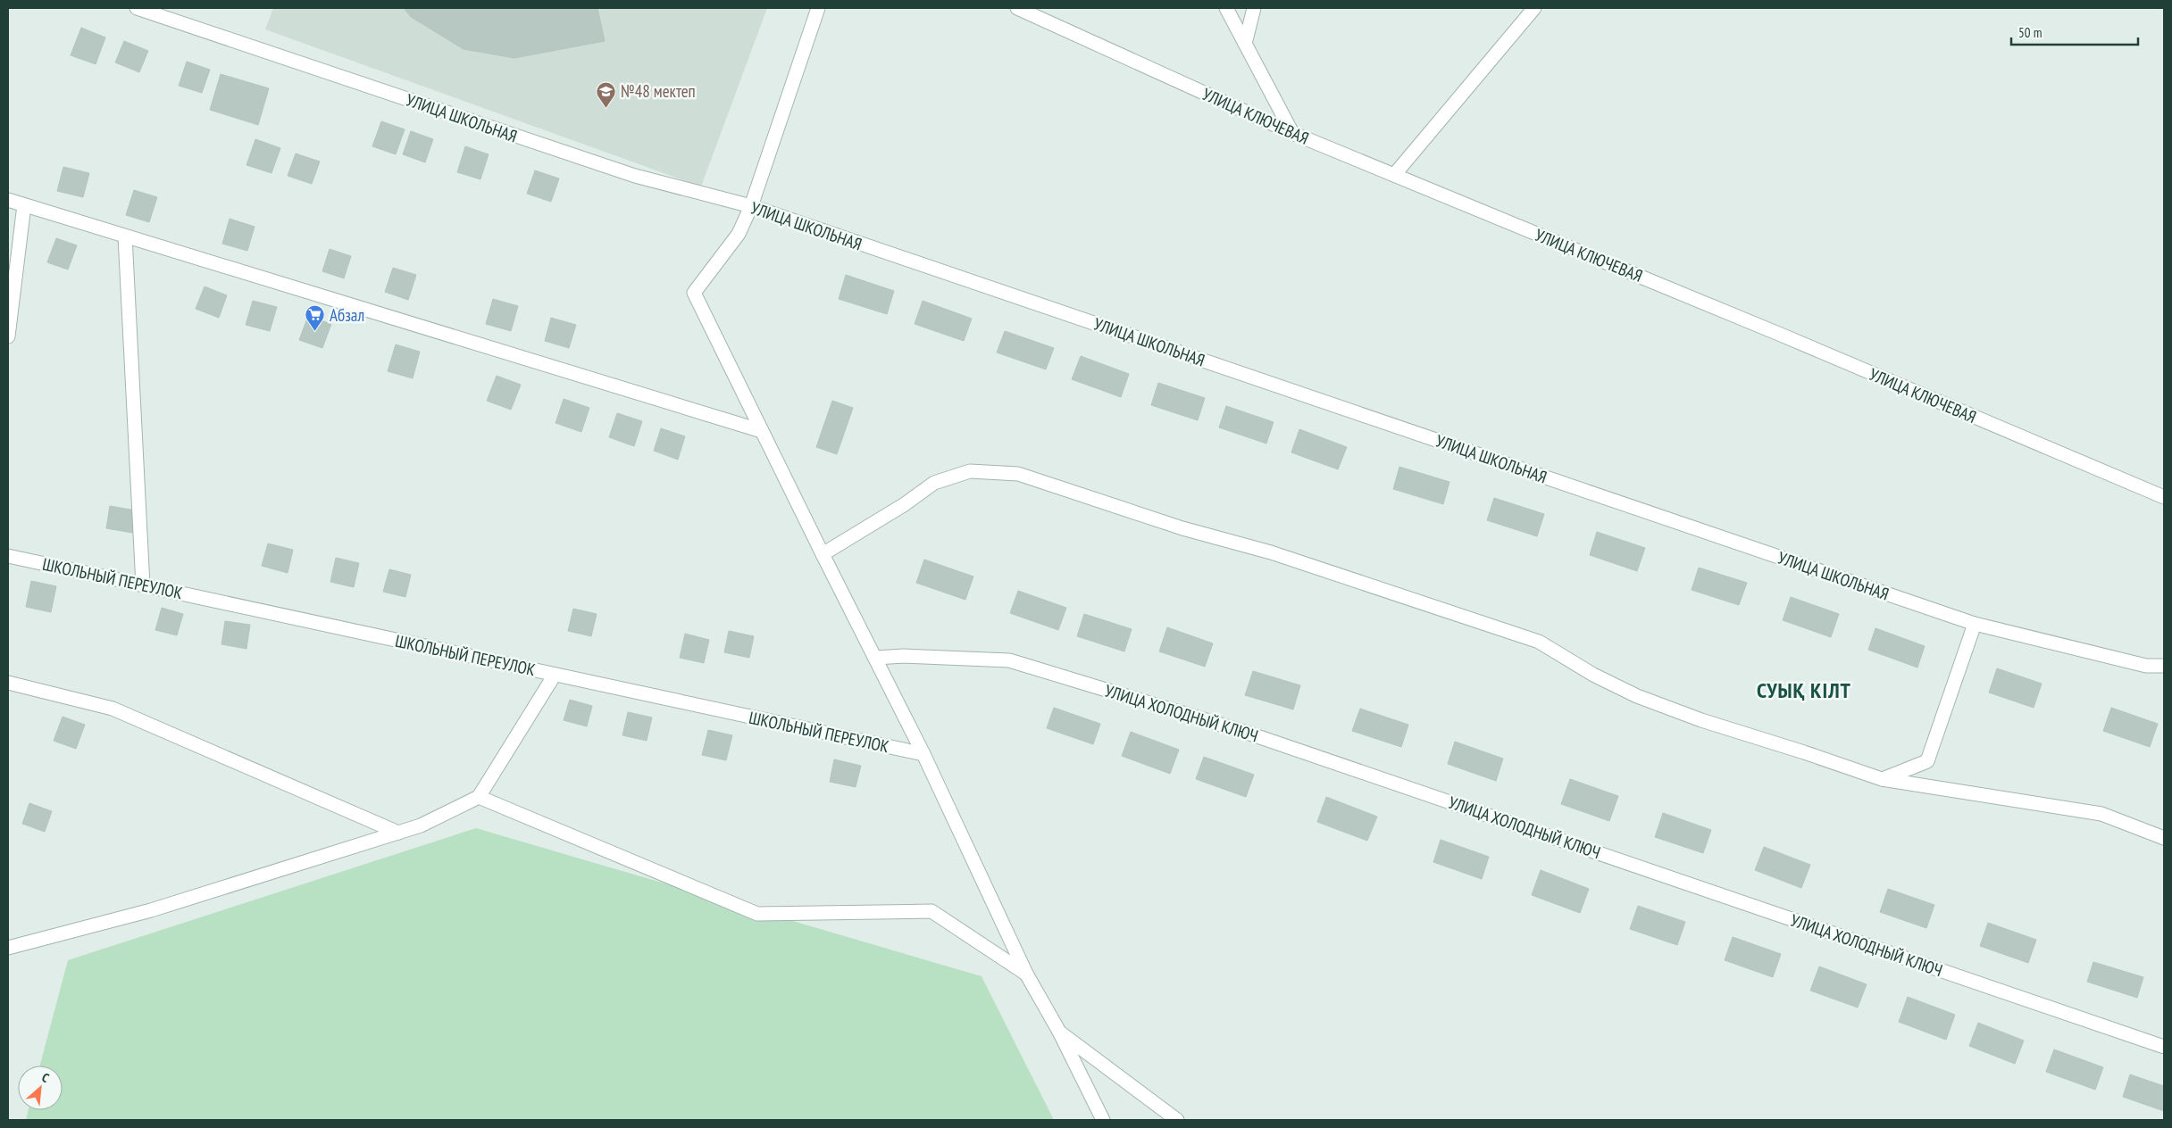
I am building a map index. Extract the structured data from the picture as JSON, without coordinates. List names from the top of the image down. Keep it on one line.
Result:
{"streets":{"street":["УЛИЦА КЛЮЧЕВАЯ","УЛИЦА ШКОЛЬНАЯ","ШКОЛЬНЫЙ ПЕРЕУЛОК","УЛИЦА ХОЛОДНЫЙ КЛЮЧ"]},"districts":["СУЫҚ КІЛТ"],"places":{"school or university":["№48 мектеп"],"supermarket":["Абзал"]},"scale_bar":"50 m","north":"top right"}
